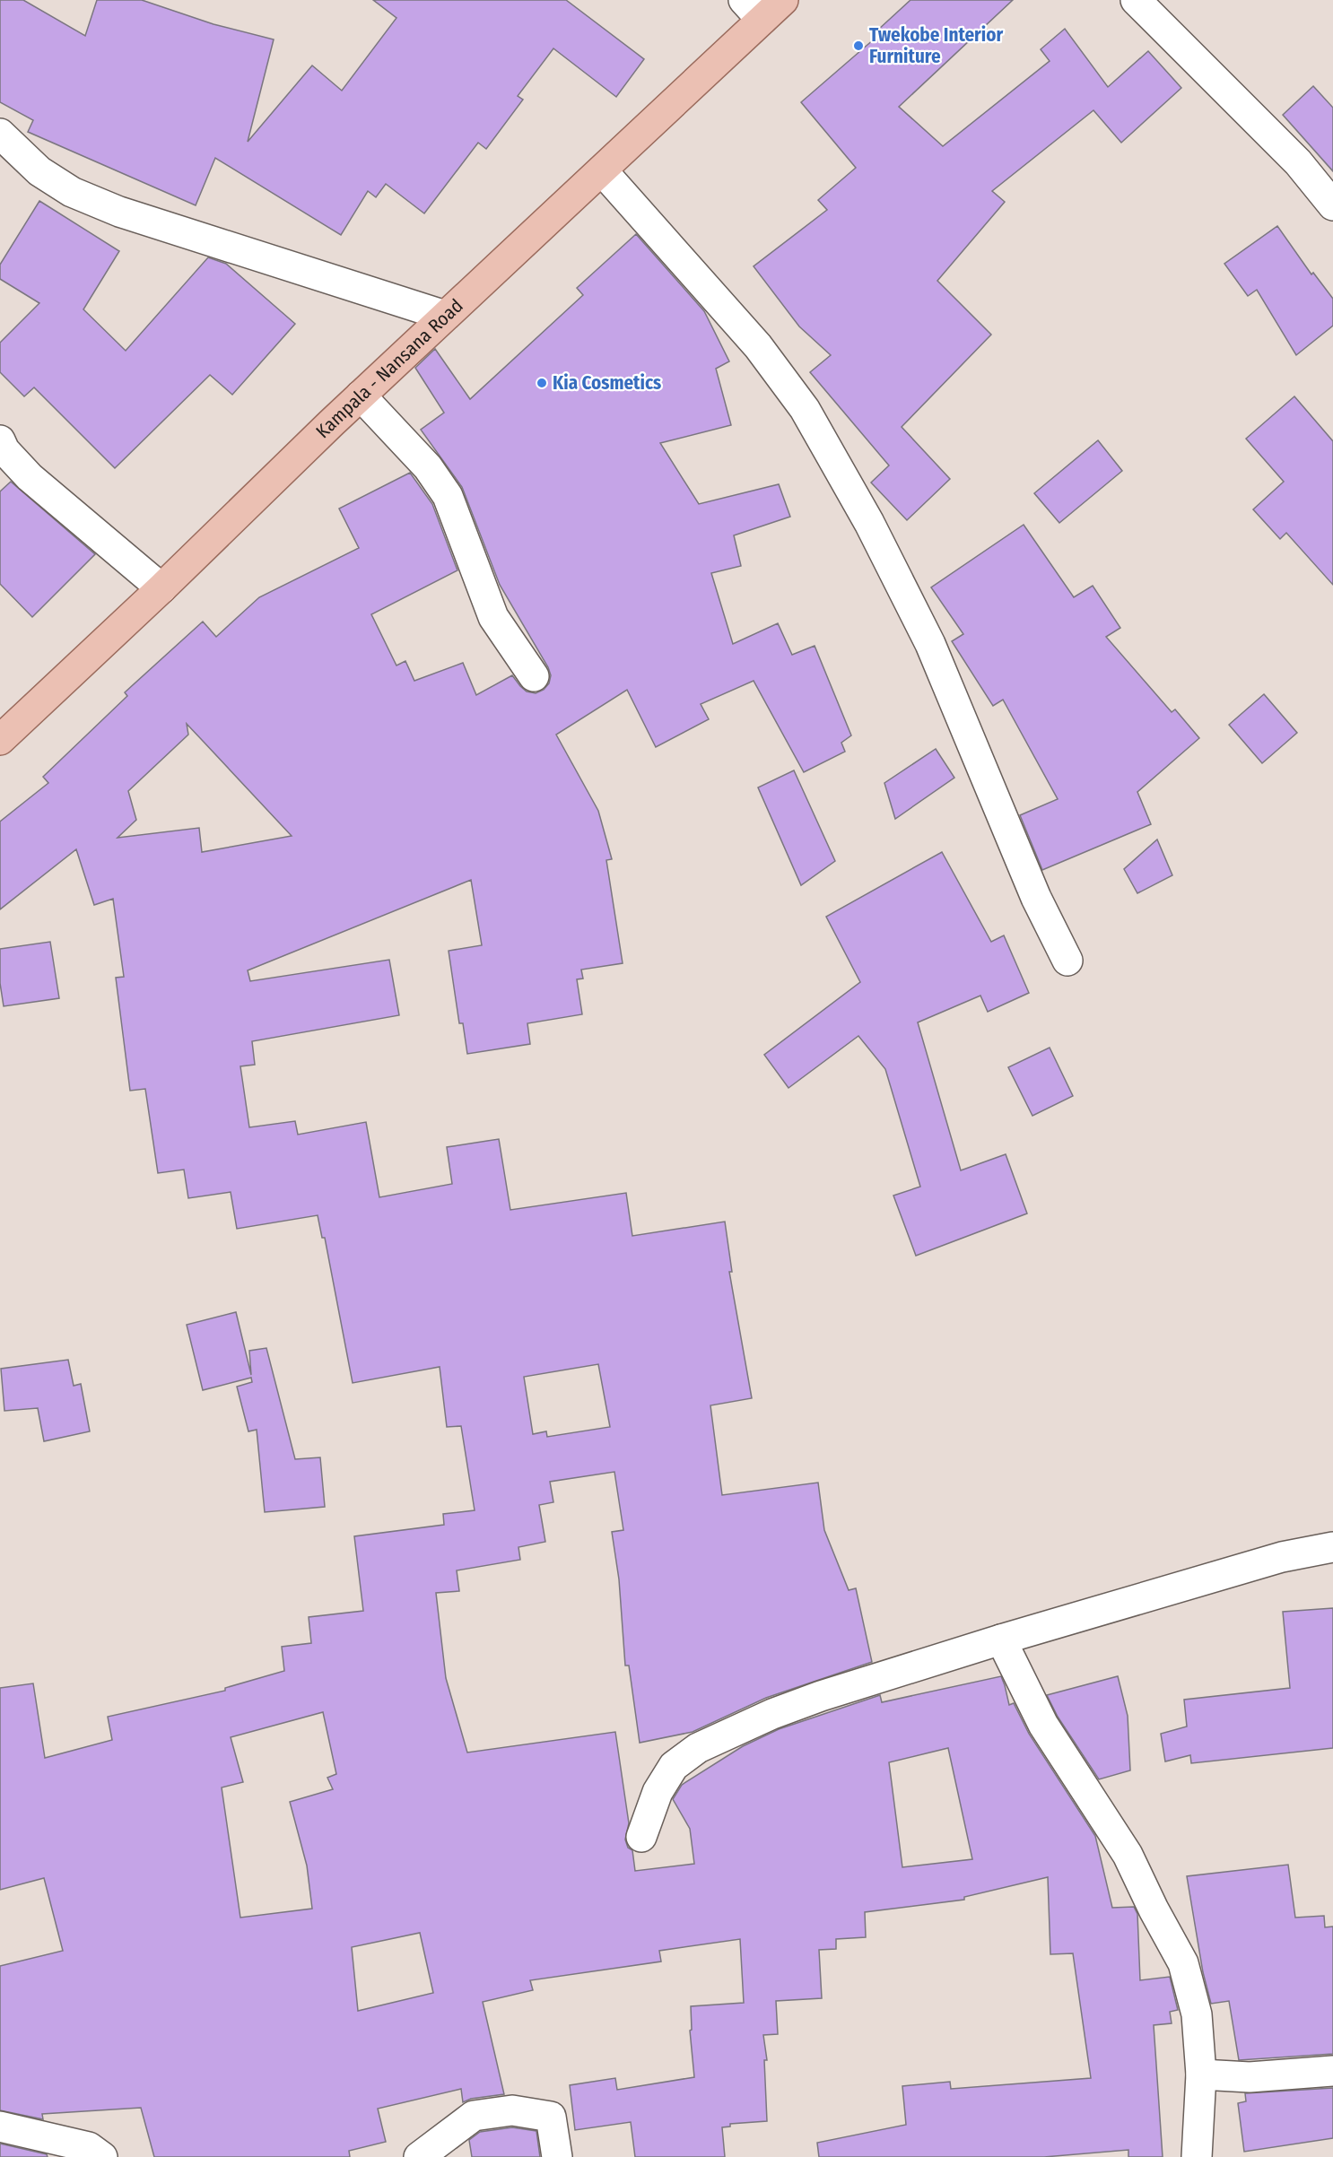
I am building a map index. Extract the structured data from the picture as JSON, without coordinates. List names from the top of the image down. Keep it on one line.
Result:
{"streets":{"main road":["Kampala - Nansana Road"]},"places":["Twekobe Interior Furniture","Kia Cosmetics"]}
